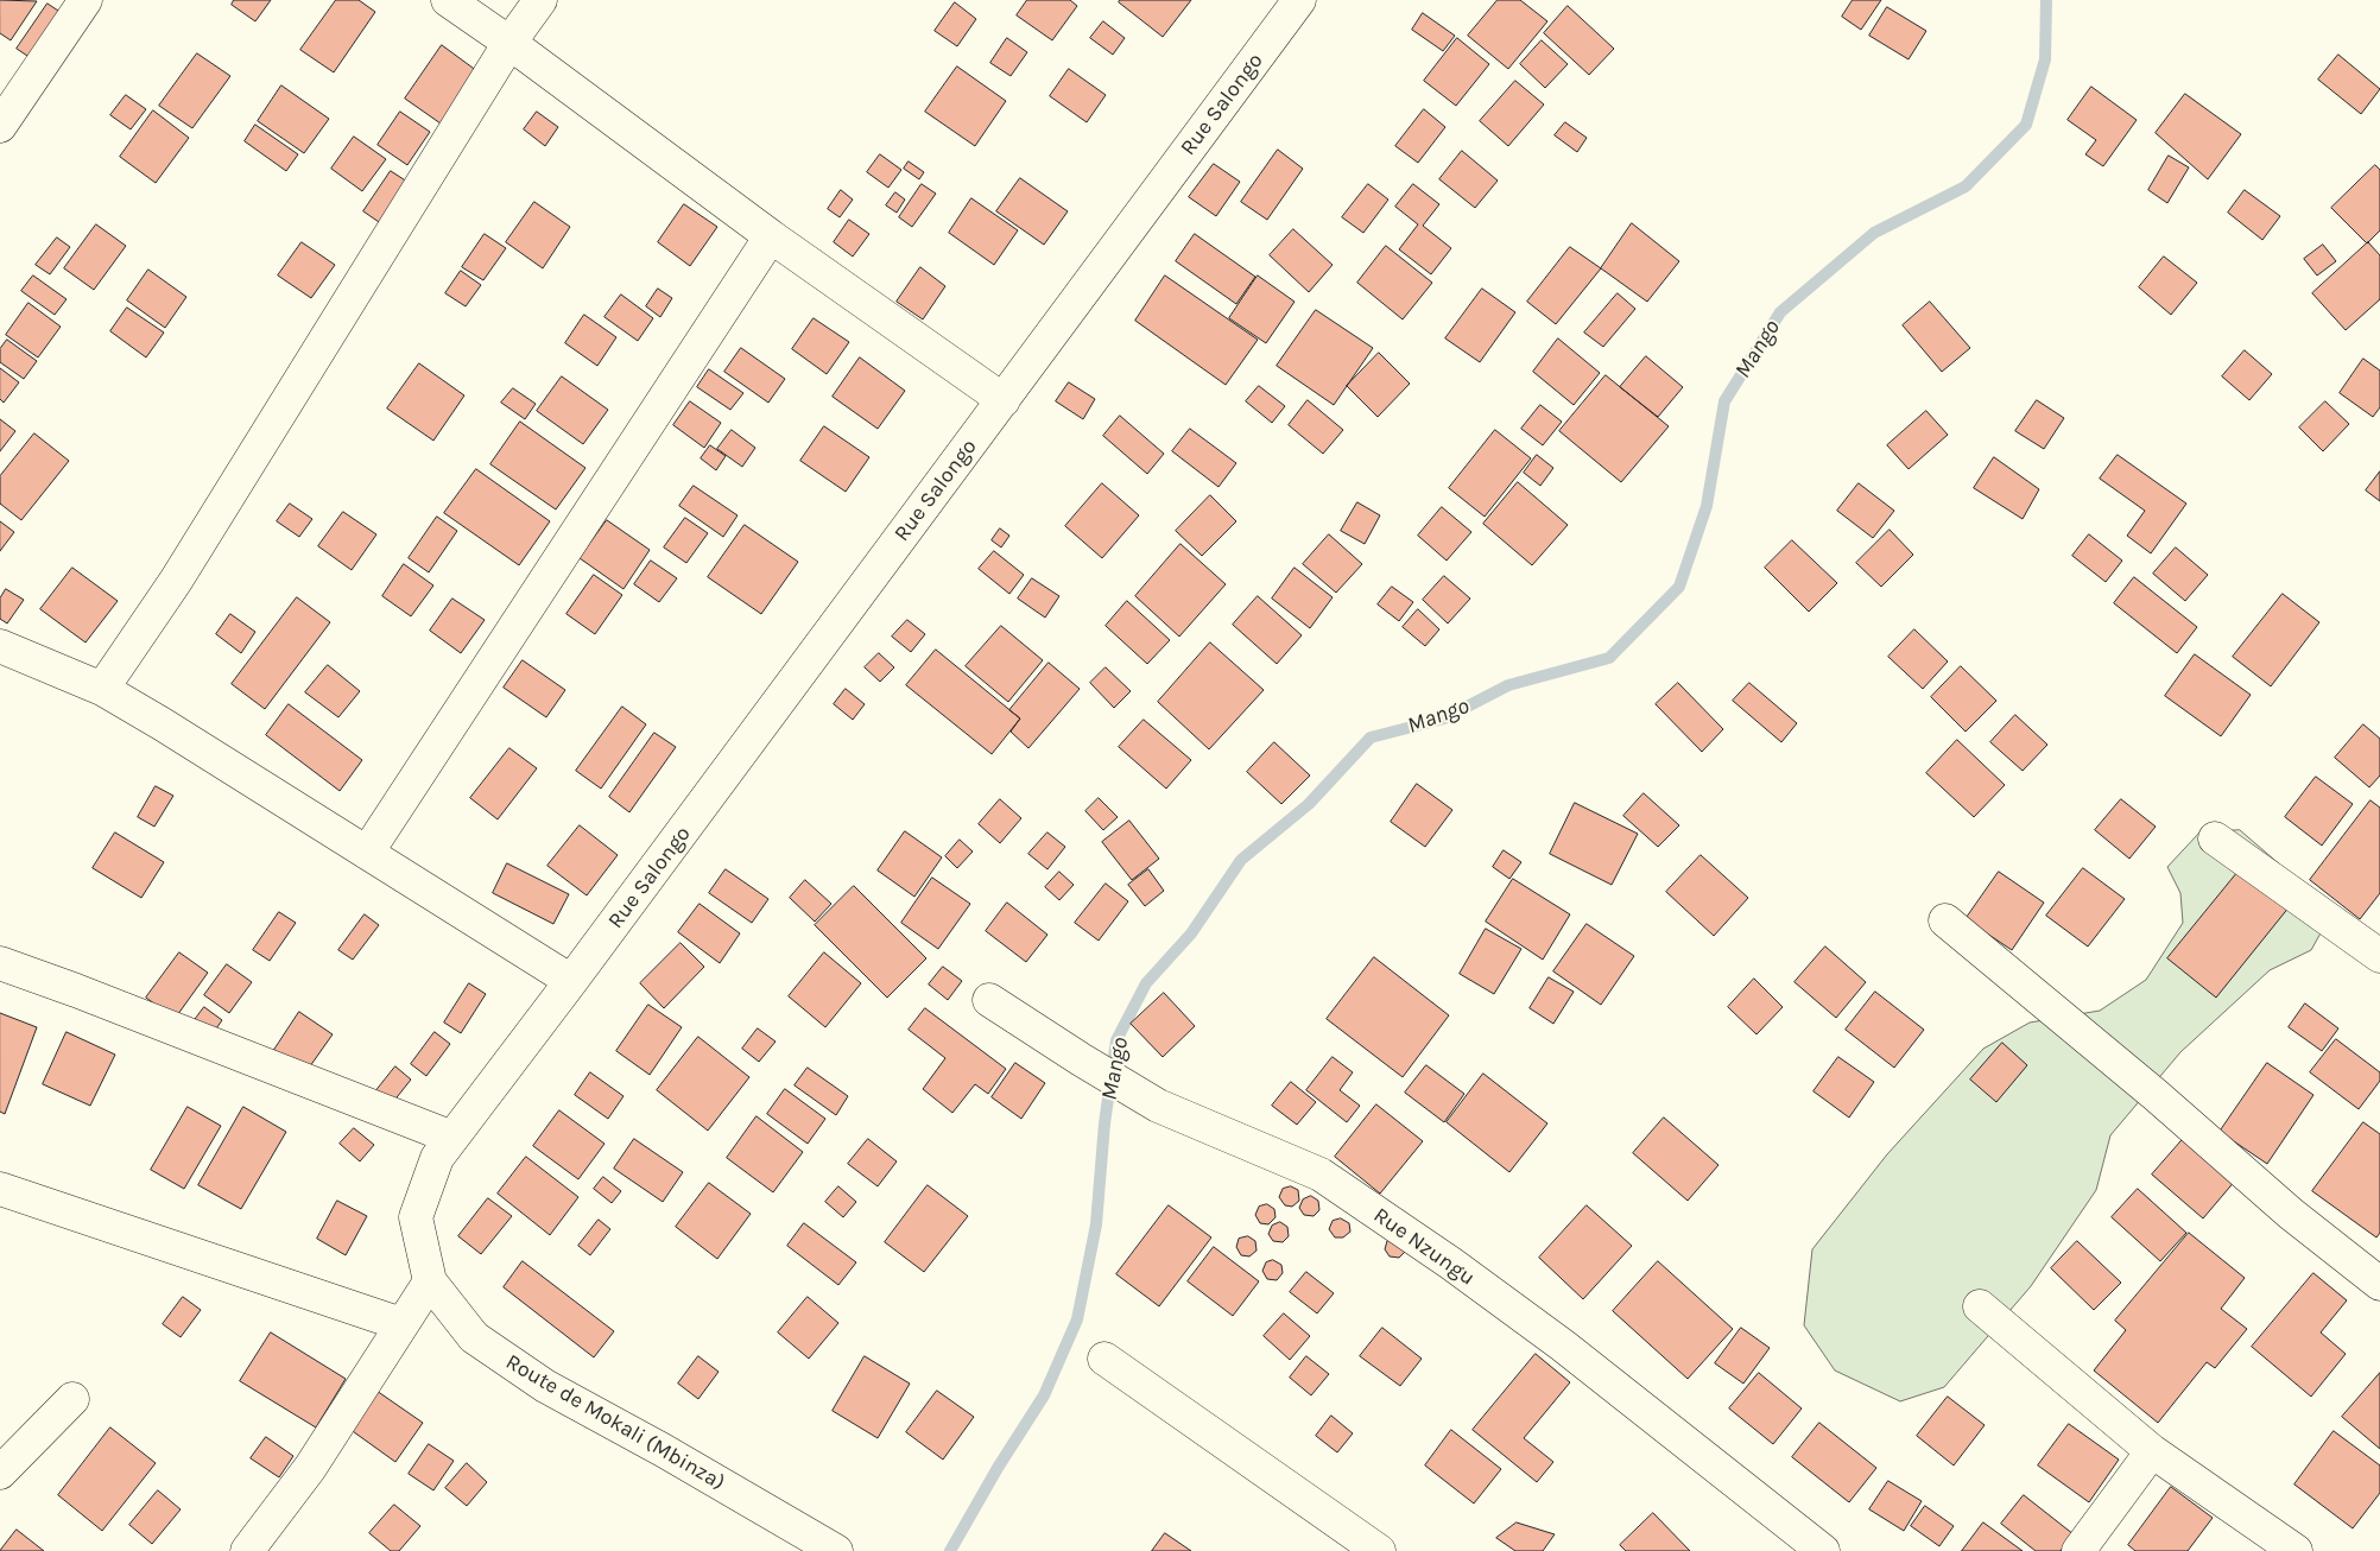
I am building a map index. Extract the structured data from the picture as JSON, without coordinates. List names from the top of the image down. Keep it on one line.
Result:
{"streets":{"street":["Rue Salongo","Rue Nzungu","Route de Mokali (Mbinza)"]},"crossings":[["Rue Salongo","Route de Mokali (Mbinza)"]],"water":["Mango"]}
